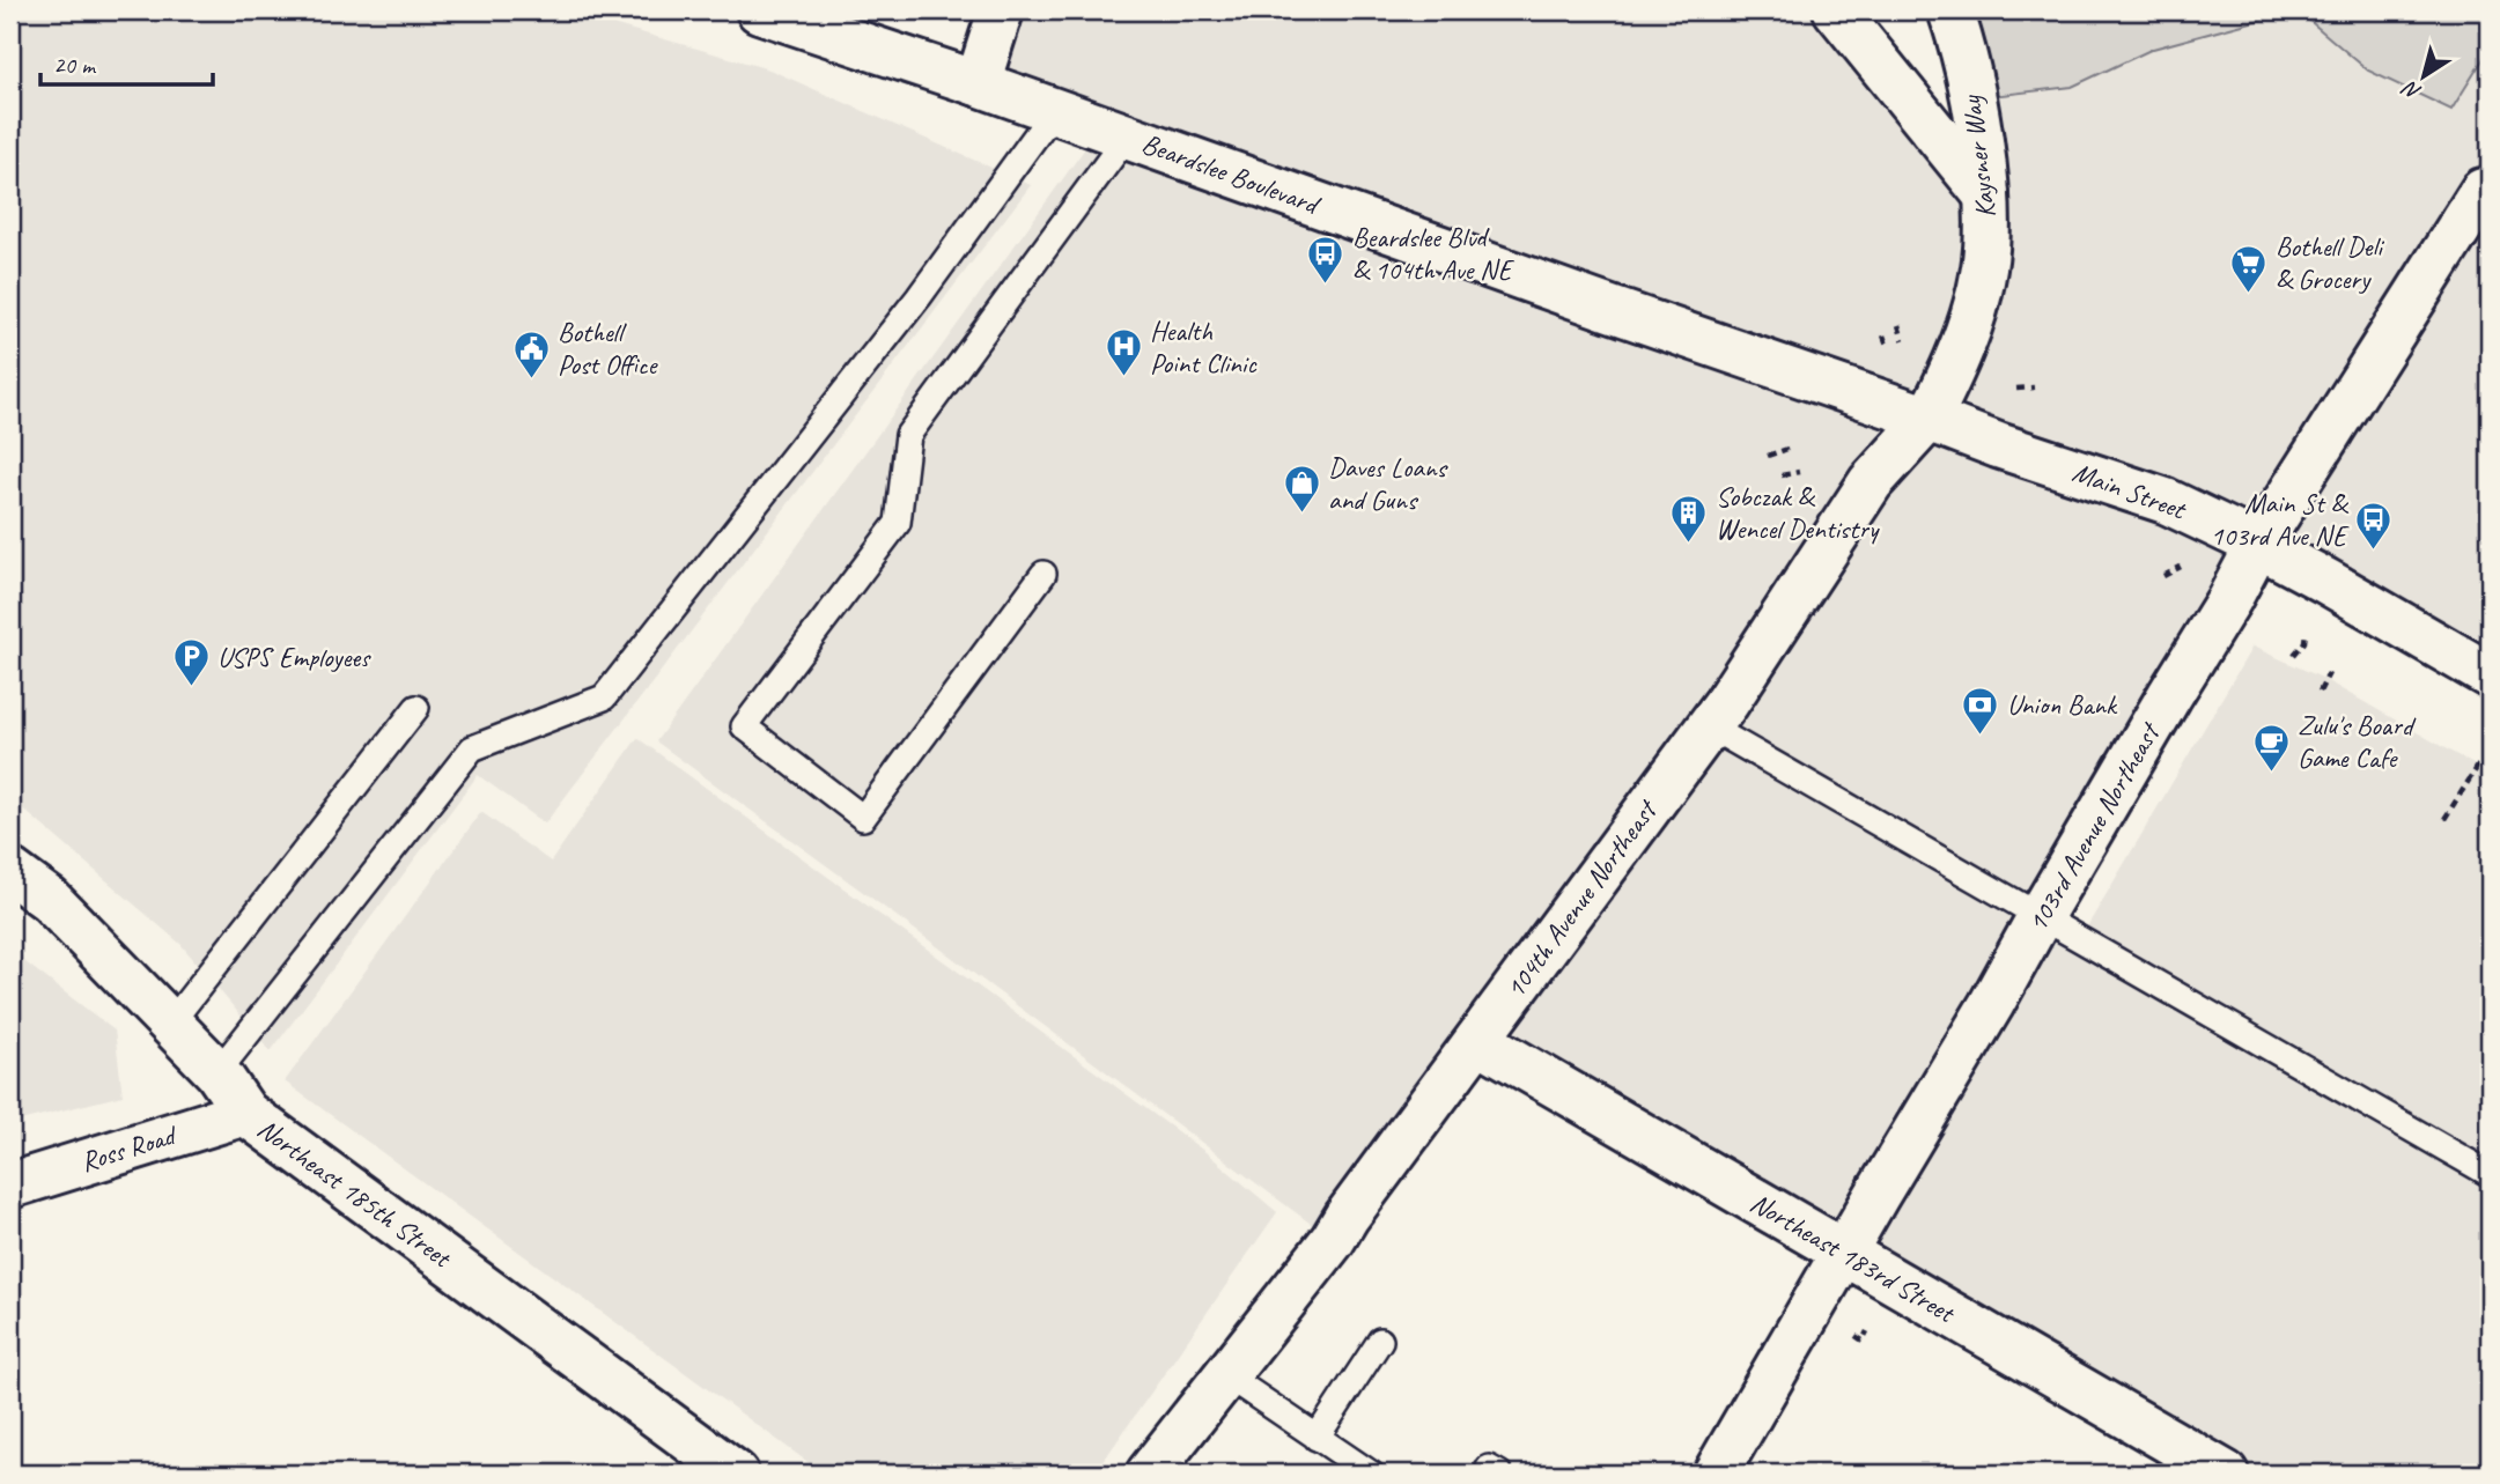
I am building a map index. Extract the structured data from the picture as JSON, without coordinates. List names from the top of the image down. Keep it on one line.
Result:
{"streets":{"street":["Kaysner Way","Beardslee Boulevard","Main Street","103rd Avenue Northeast","104th Avenue Northeast","Ross Road","Northeast 185th Street","Northeast 183rd Street"]},"crossings":[["Kaysner Way","104th Avenue Northeast"],["Beardslee Boulevard","Main Street"],["Beardslee Boulevard","104th Avenue Northeast"],["Main Street","103rd Avenue Northeast"],["Main Street","104th Avenue Northeast"],["103rd Avenue Northeast","Northeast 183rd Street"],["104th Avenue Northeast","Northeast 183rd Street"],["Ross Road","Northeast 185th Street"]],"places":{"bus stop":["Beardslee Blvd & 104th Ave NE","Main St & 103rd Ave NE"],"supermarket":["Bothell Deli & Grocery"],"hospital":["Health Point Clinic"],"public building":["Bothell Post Office"],"shop":["Daves Loans and Guns"],"building":["Sobczak & Wencel Dentistry"],"parking":["USPS Employees"],"bank":["Union Bank"],"cafe":["Zulu's Board Game Cafe"]},"scale_bar":"20 m","north":"bottom left"}
